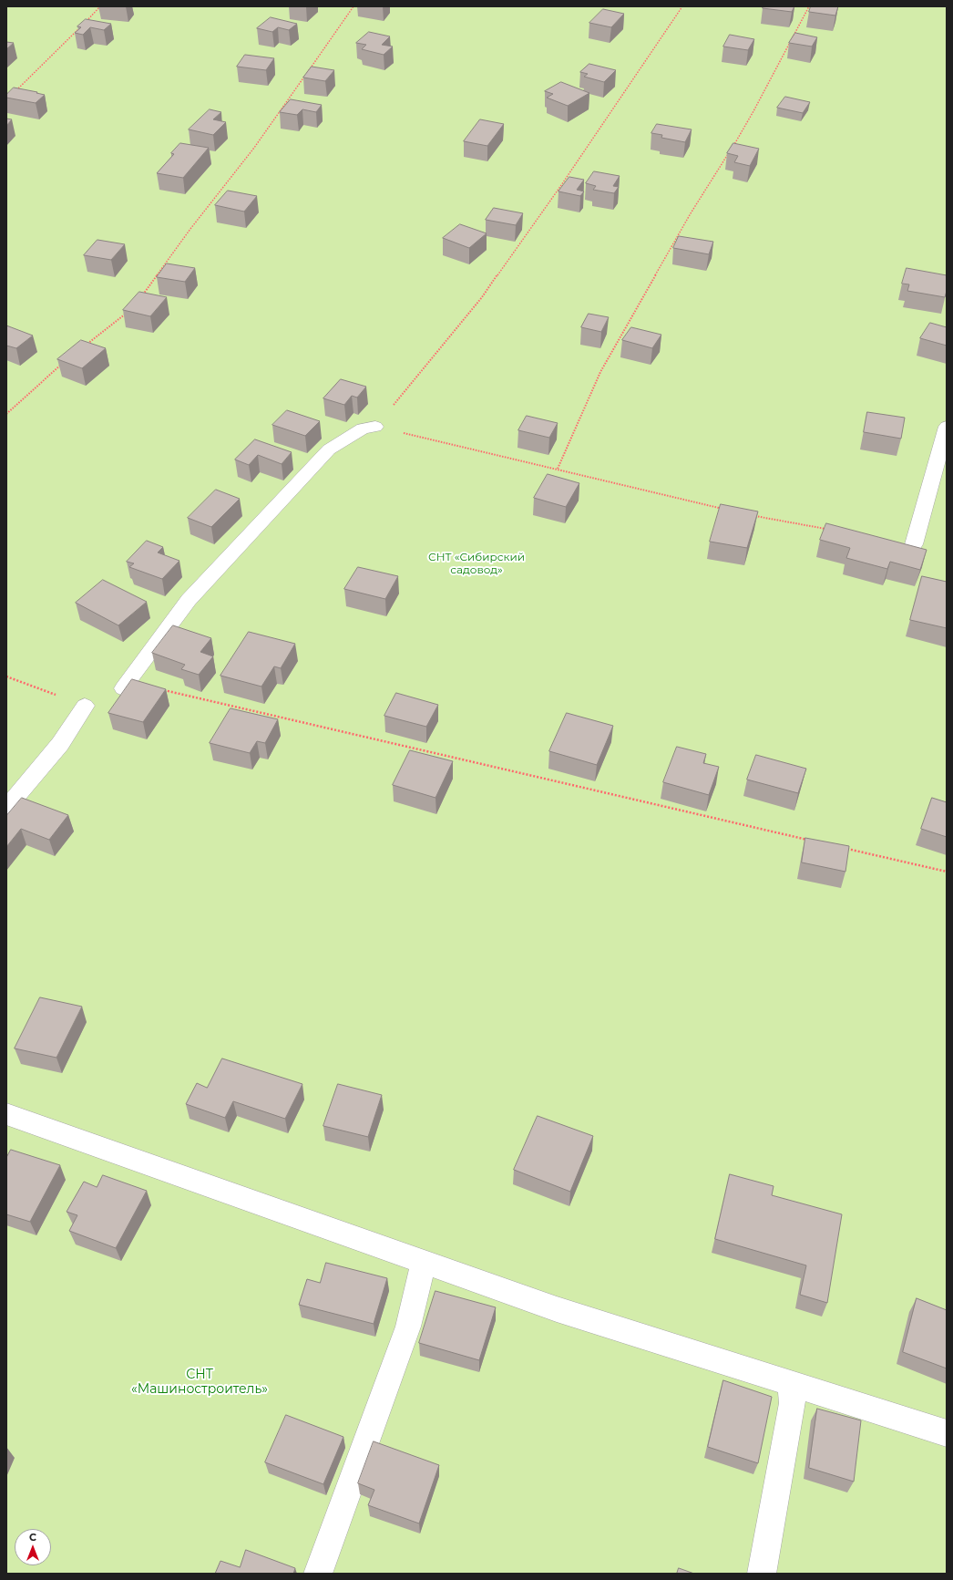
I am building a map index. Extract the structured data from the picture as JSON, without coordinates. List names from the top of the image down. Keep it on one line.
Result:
{"parks":["СНТ «Сибирский садовод»","СНТ «Машиностроитель»"],"north":"top"}
